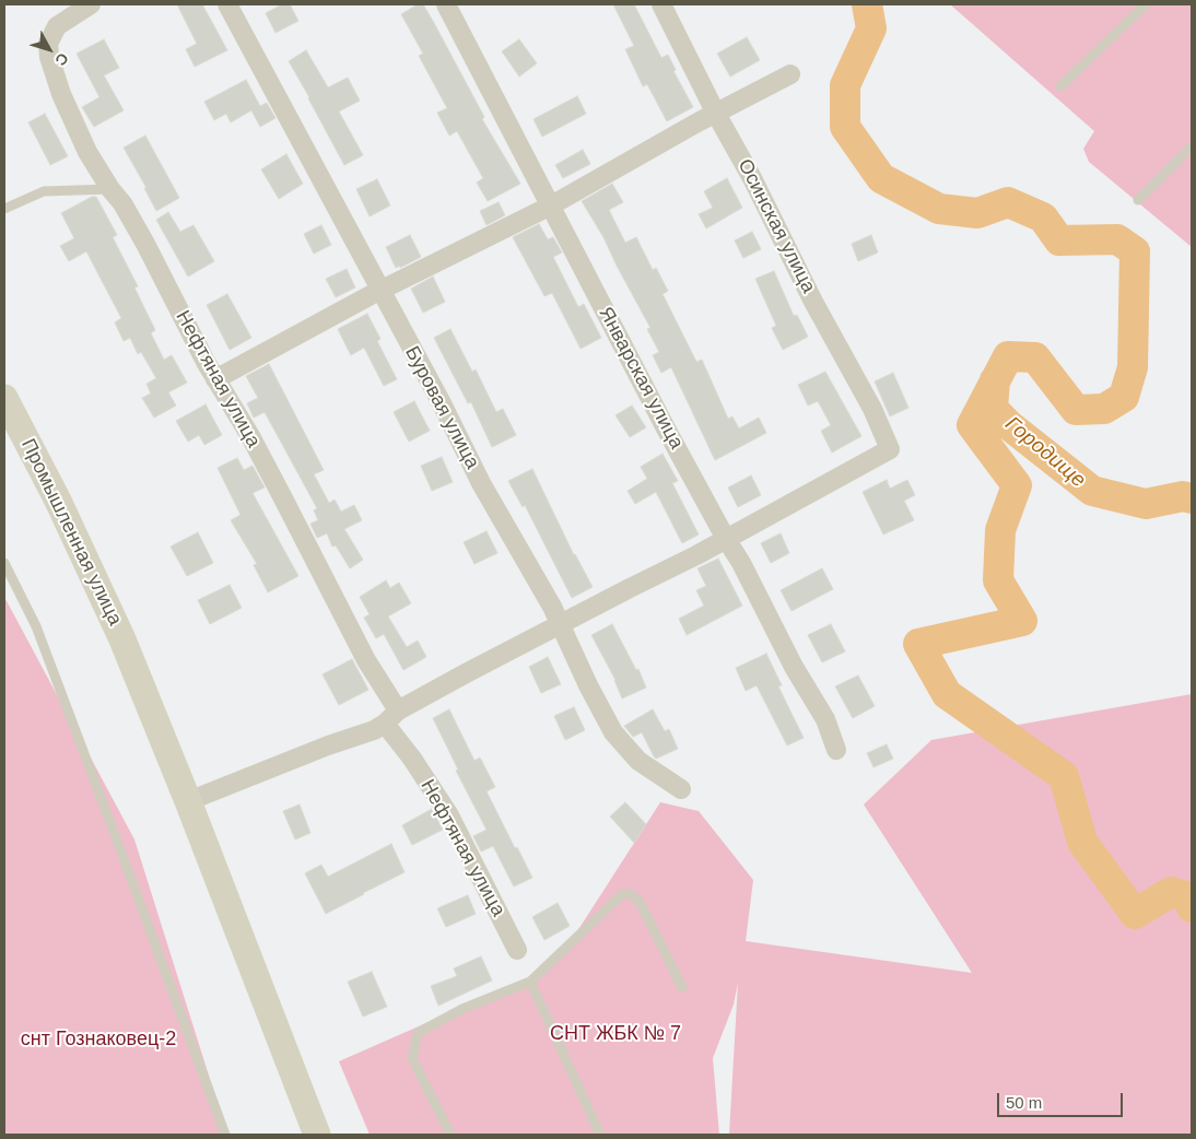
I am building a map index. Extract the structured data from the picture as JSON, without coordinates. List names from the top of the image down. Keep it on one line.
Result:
{"streets":{"main road":["Промышленная улица"],"street":["Осинская улица","Январская улица","Нефтяная улица","Буровая улица"]},"crossings":[["Осинская улица","Январская улица"]],"water":["Городище"],"parks":["СНТ ЖБК № 7","снт Гознаковец-2"],"scale_bar":"50 m","north":"bottom right"}
